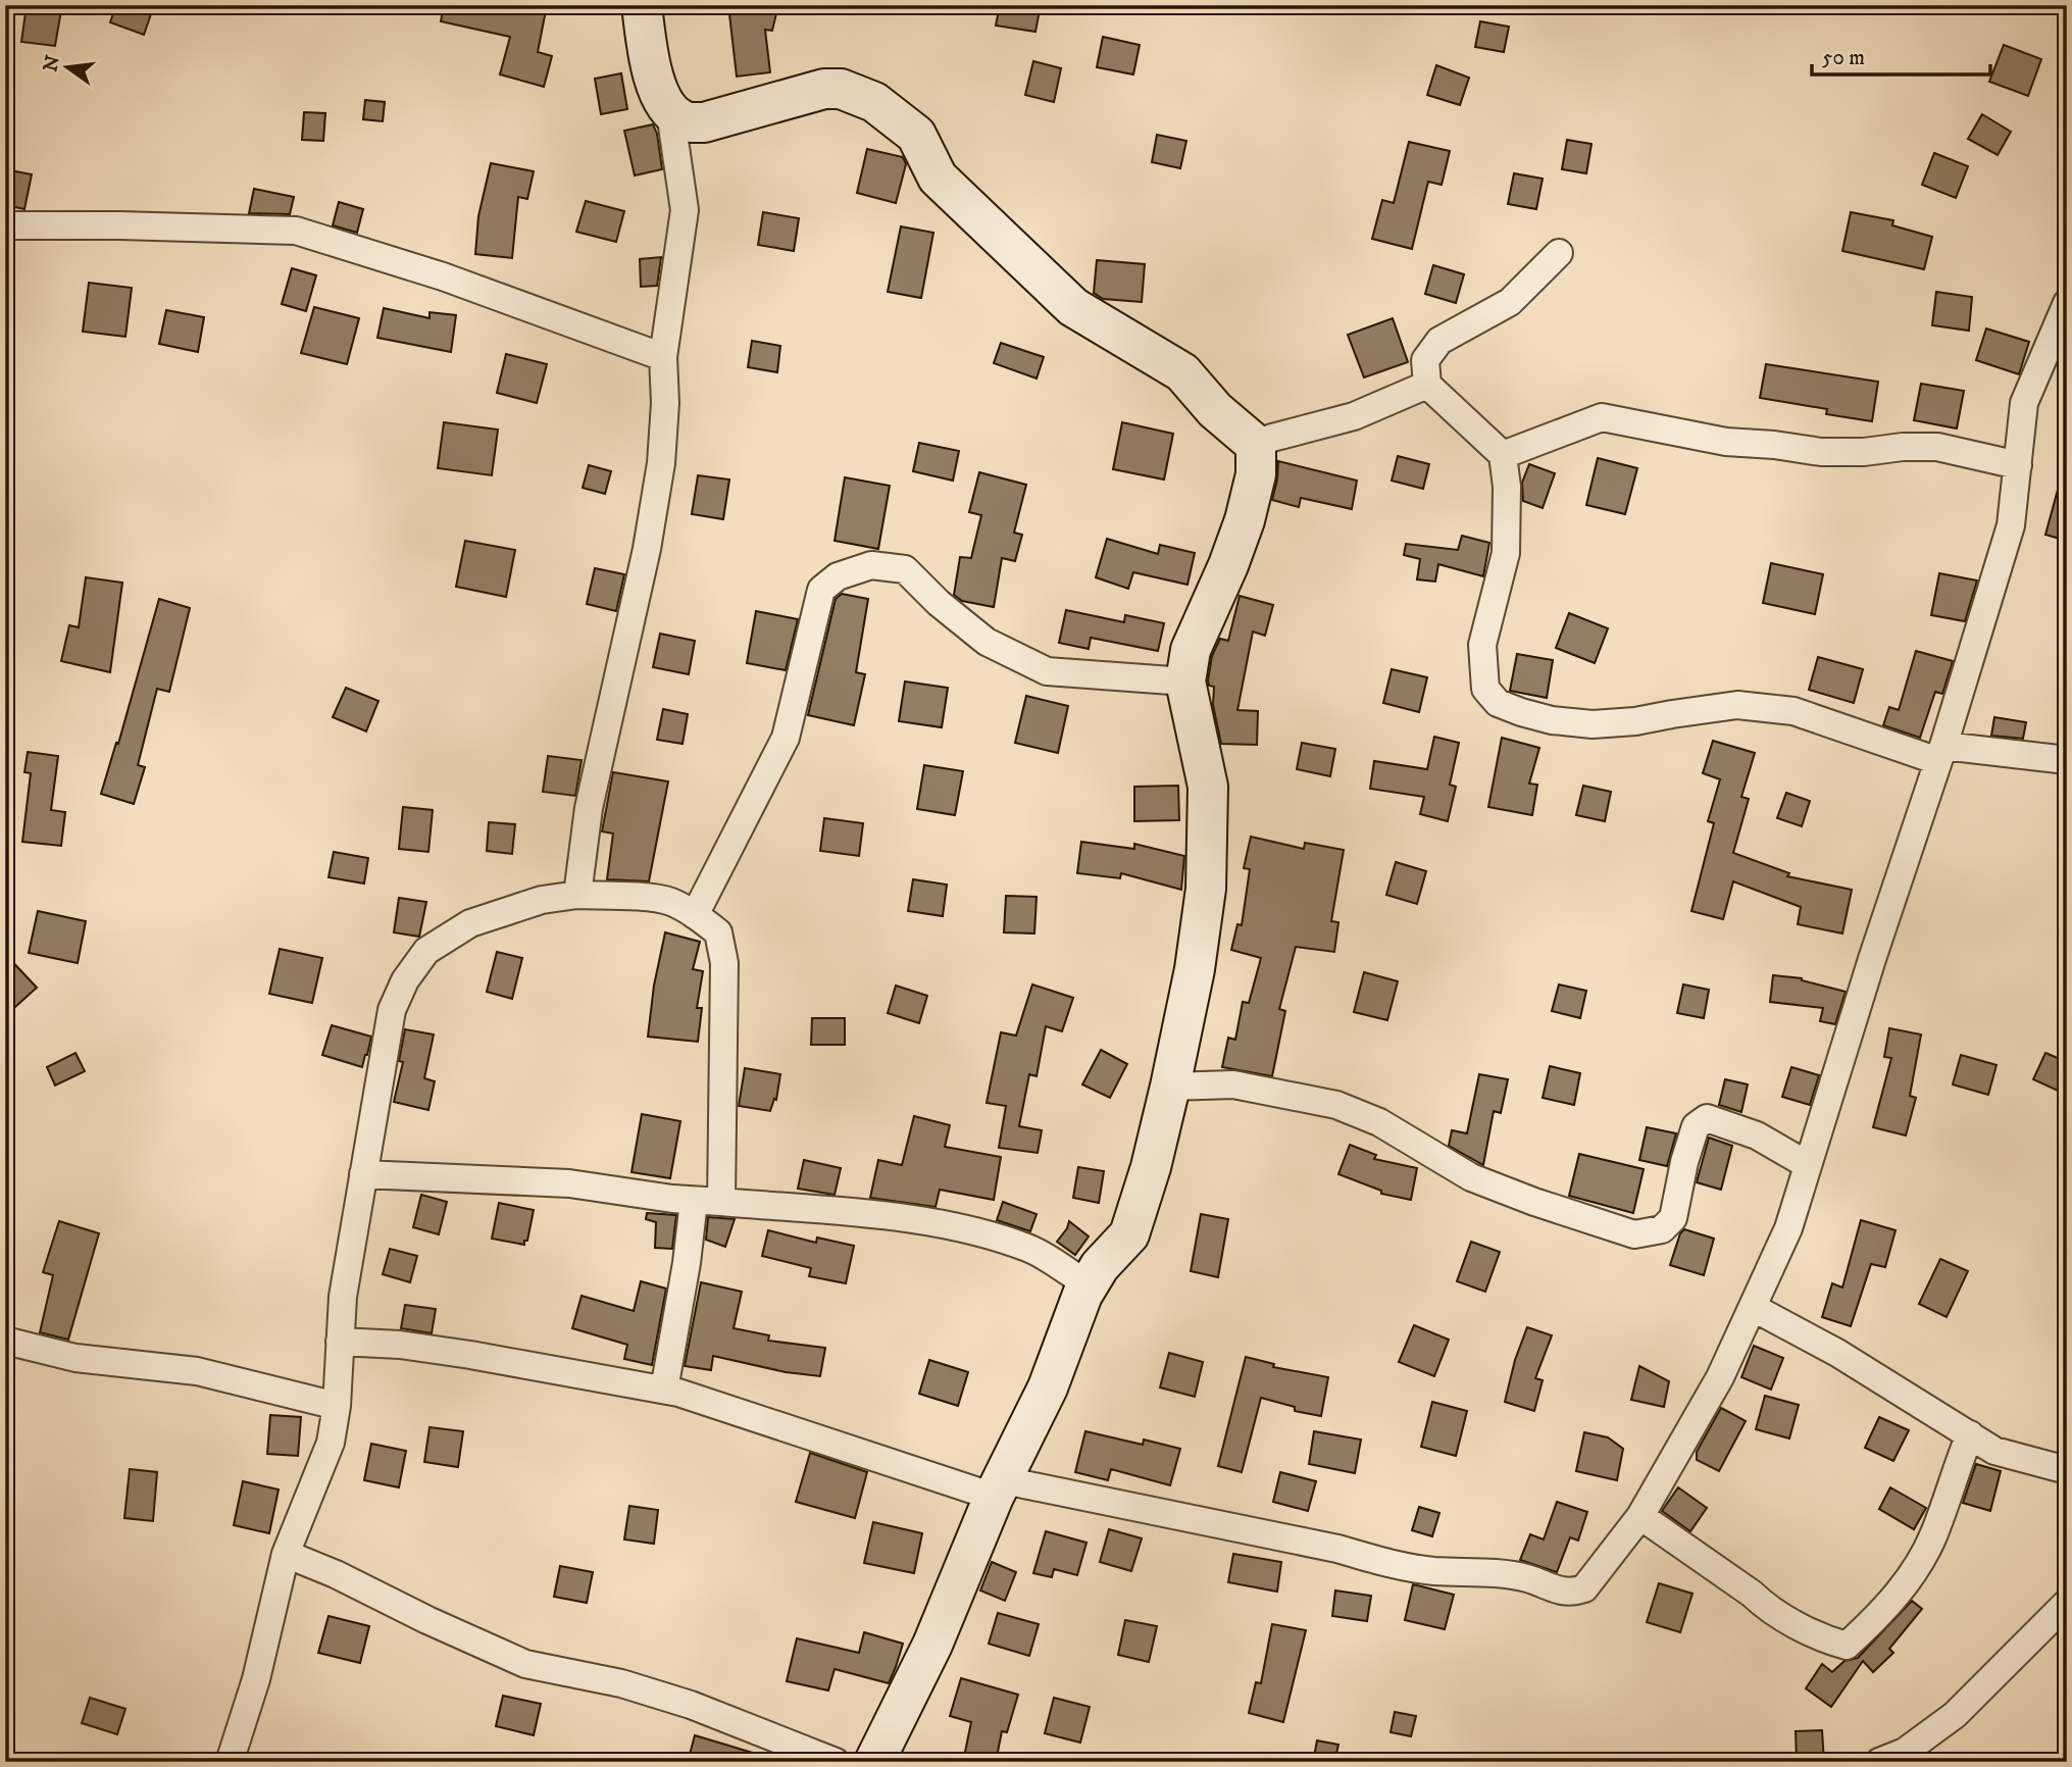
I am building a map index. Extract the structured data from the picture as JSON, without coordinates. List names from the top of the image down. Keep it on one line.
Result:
{"scale_bar":"50 m","north":"left"}
